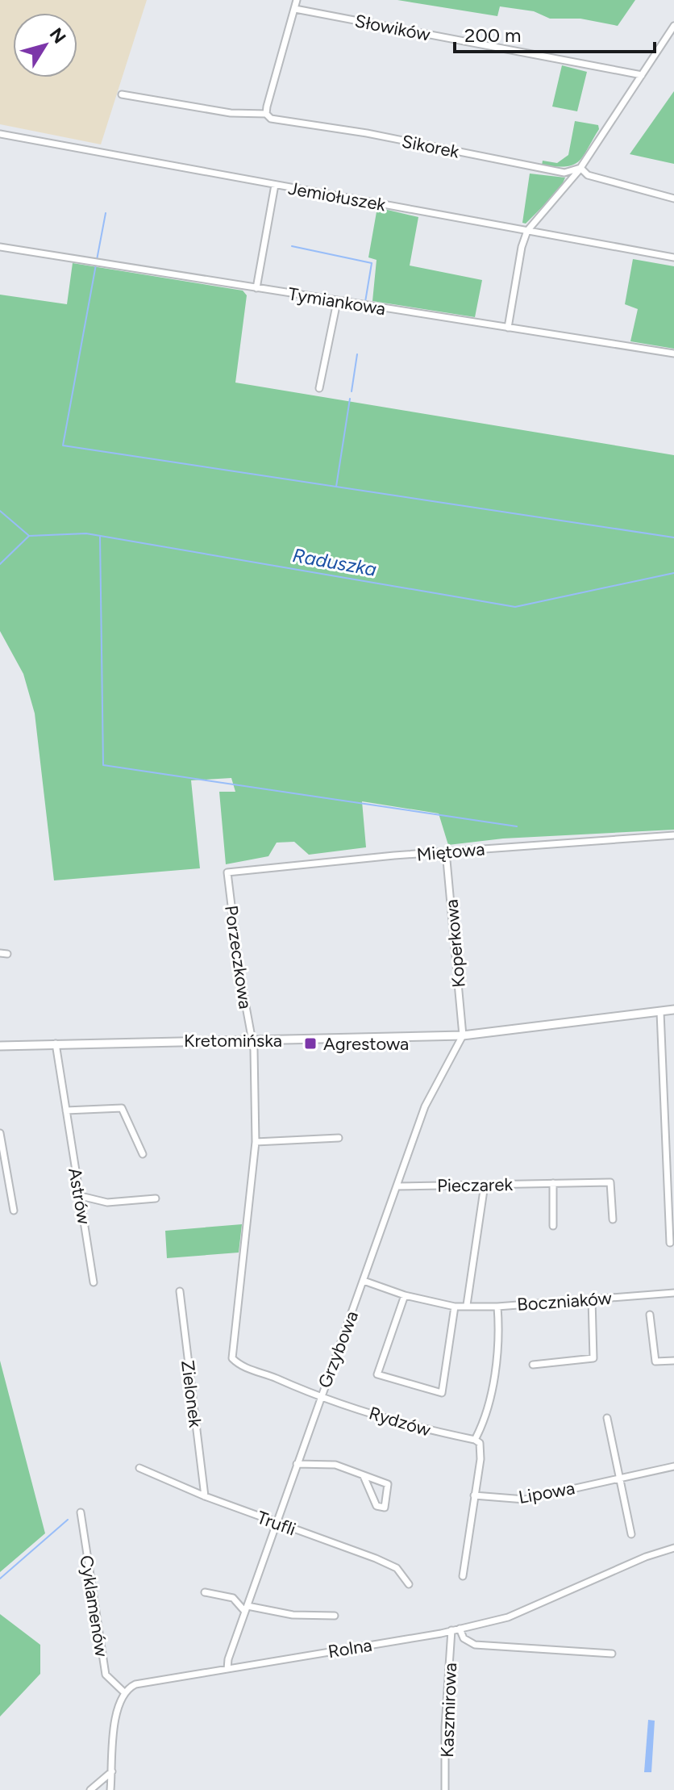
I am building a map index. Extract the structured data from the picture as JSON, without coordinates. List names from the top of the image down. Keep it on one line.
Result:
{"streets":{"street":["Słowików","Sikorek","Jemiołuszek","Tymiankowa","Miętowa","Koperkowa","Porzeczkowa","Kretomińska","Pieczarek","Astrów","Boczniaków","Grzybowa","Zielonek","Rydzów","Lipowa","Trufli","Cyklamenów","Rolna","Kaszmirowa"]},"crossings":[["Miętowa","Koperkowa"],["Miętowa","Porzeczkowa"],["Koperkowa","Kretomińska"],["Koperkowa","Grzybowa"],["Porzeczkowa","Kretomińska"],["Kretomińska","Astrów"],["Kretomińska","Grzybowa"],["Pieczarek","Grzybowa"],["Boczniaków","Grzybowa"],["Grzybowa","Rydzów"],["Grzybowa","Trufli"],["Grzybowa","Rolna"],["Zielonek","Trufli"],["Cyklamenów","Rolna"],["Rolna","Kaszmirowa"]],"water":["Raduszka"],"places":{"transit":["Agrestowa"]},"scale_bar":"200 m","north":"top right"}
